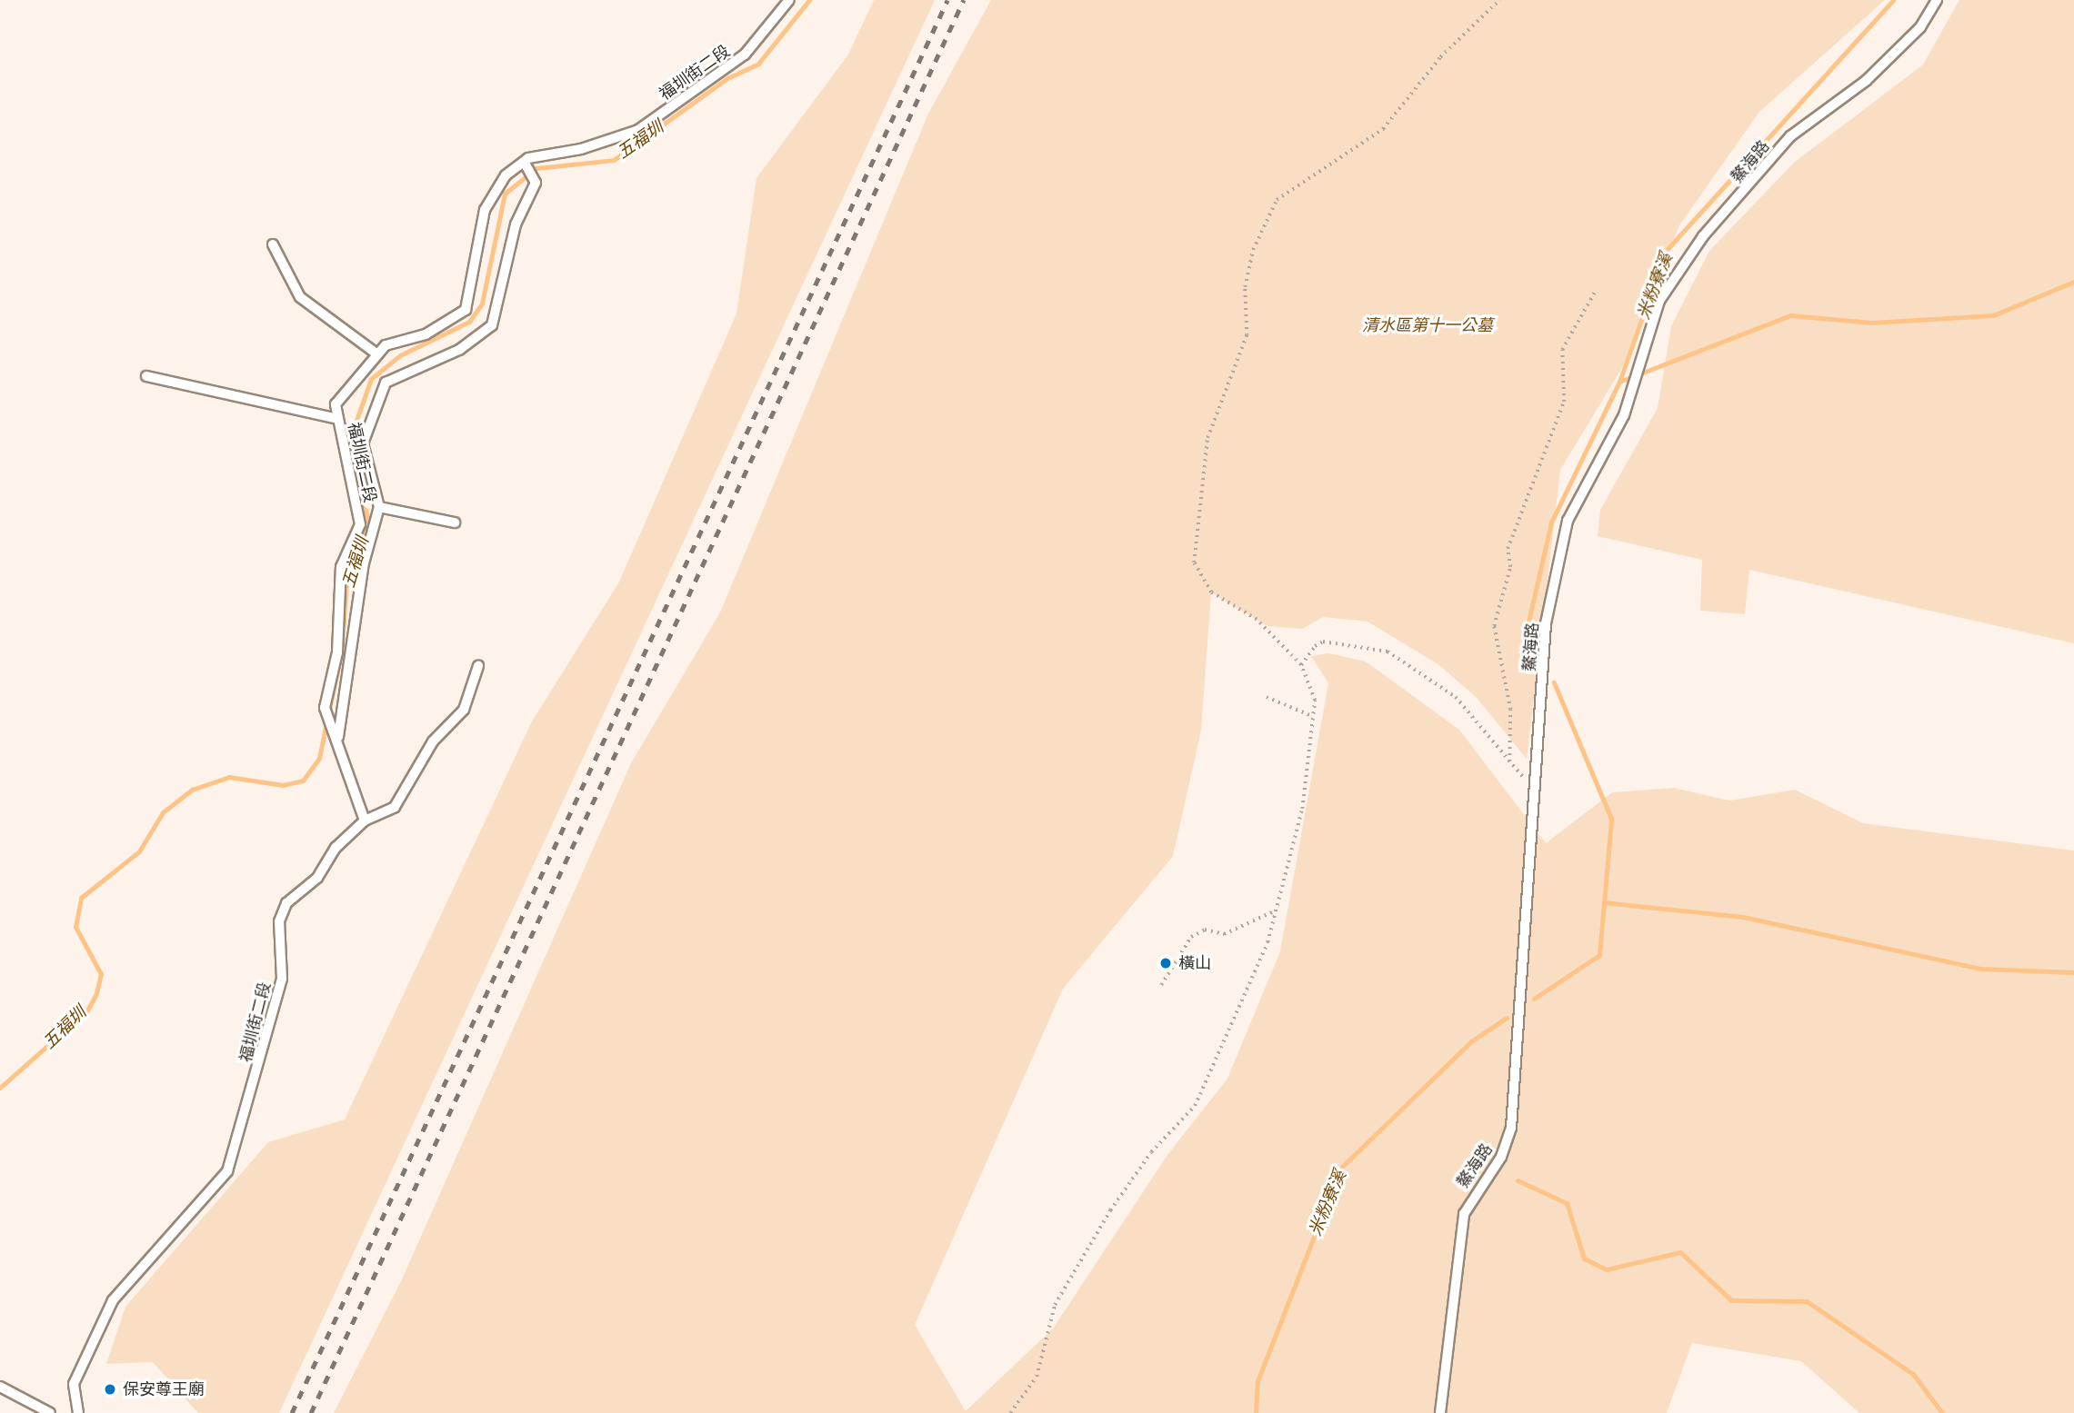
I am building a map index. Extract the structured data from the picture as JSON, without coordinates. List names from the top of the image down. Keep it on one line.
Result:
{"streets":{"lane":["福圳街二段","鰲海路"]},"water":["五福圳","米粉寮溪"],"parks":["清水區第十一公墓"],"places":["橫山","保安尊王廟"]}
